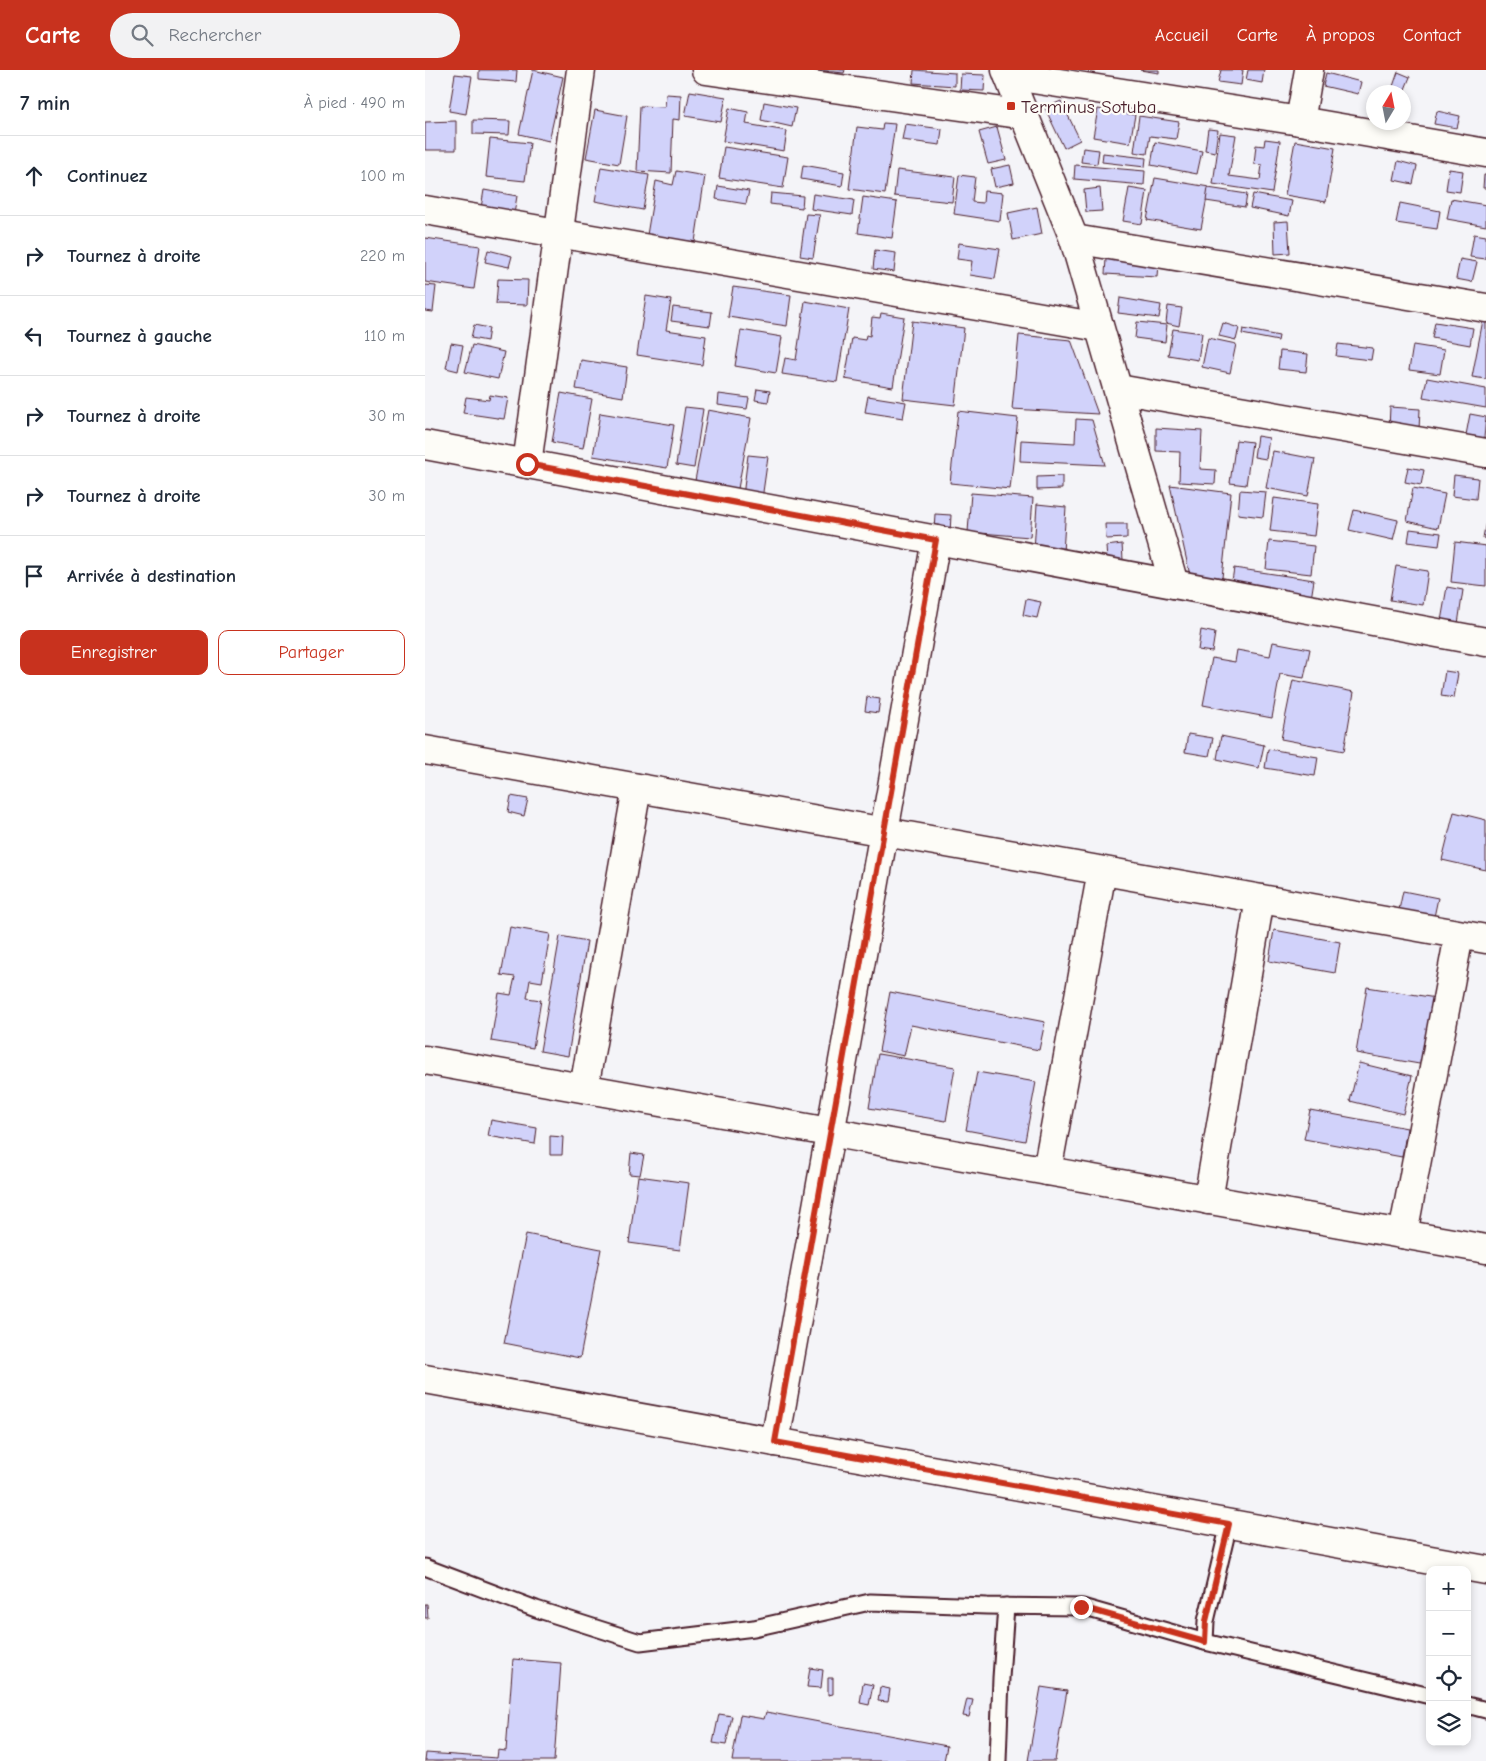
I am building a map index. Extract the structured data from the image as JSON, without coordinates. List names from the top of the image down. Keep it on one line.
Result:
{"places":{"transit":["Terminus Sotuba"]},"north":"top","page":{"header":"Carte","search":"Rechercher","nav":["Accueil","Carte","À propos","Contact"],"heading":["7 min","À pied · 490 m"],"list":[["Continuez","100 m"],["Tournez à droite","220 m"],["Tournez à gauche","110 m"],["Tournez à droite","30 m"],["Tournez à droite","30 m"],"Arrivée à destination"],"buttons":["Enregistrer","Partager"],"map_buttons":["+","−"]}}
